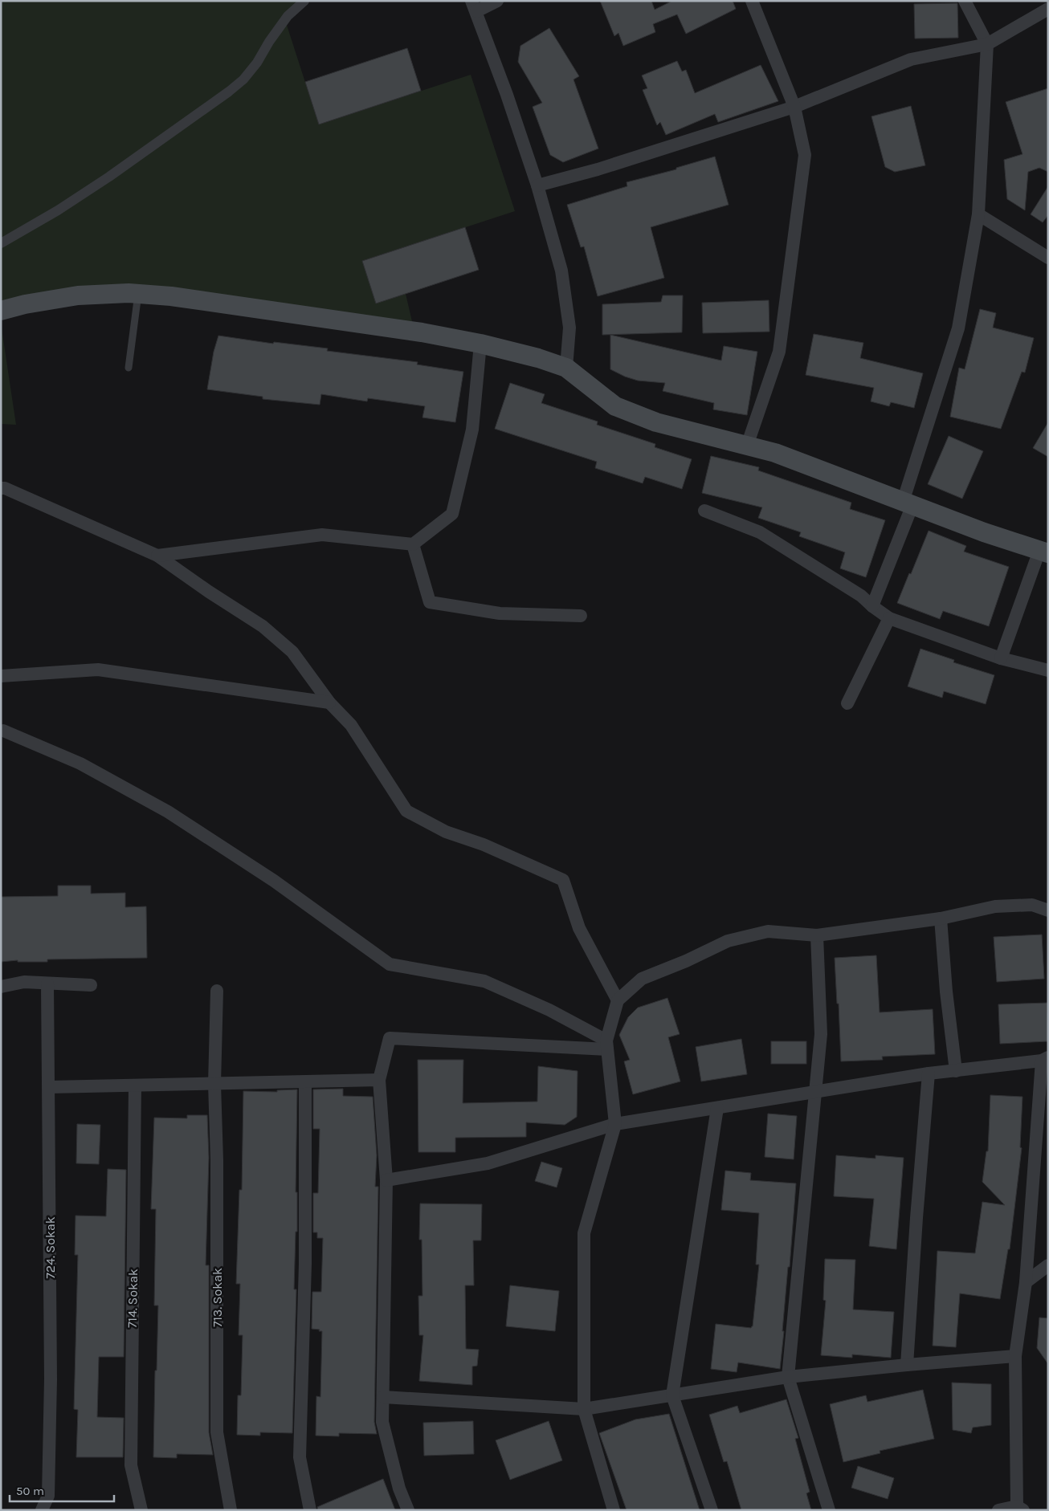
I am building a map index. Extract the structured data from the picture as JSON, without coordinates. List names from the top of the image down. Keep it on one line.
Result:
{"streets":{"street":["724. Sokak","713. Sokak","714. Sokak"]},"scale_bar":"50 m"}
